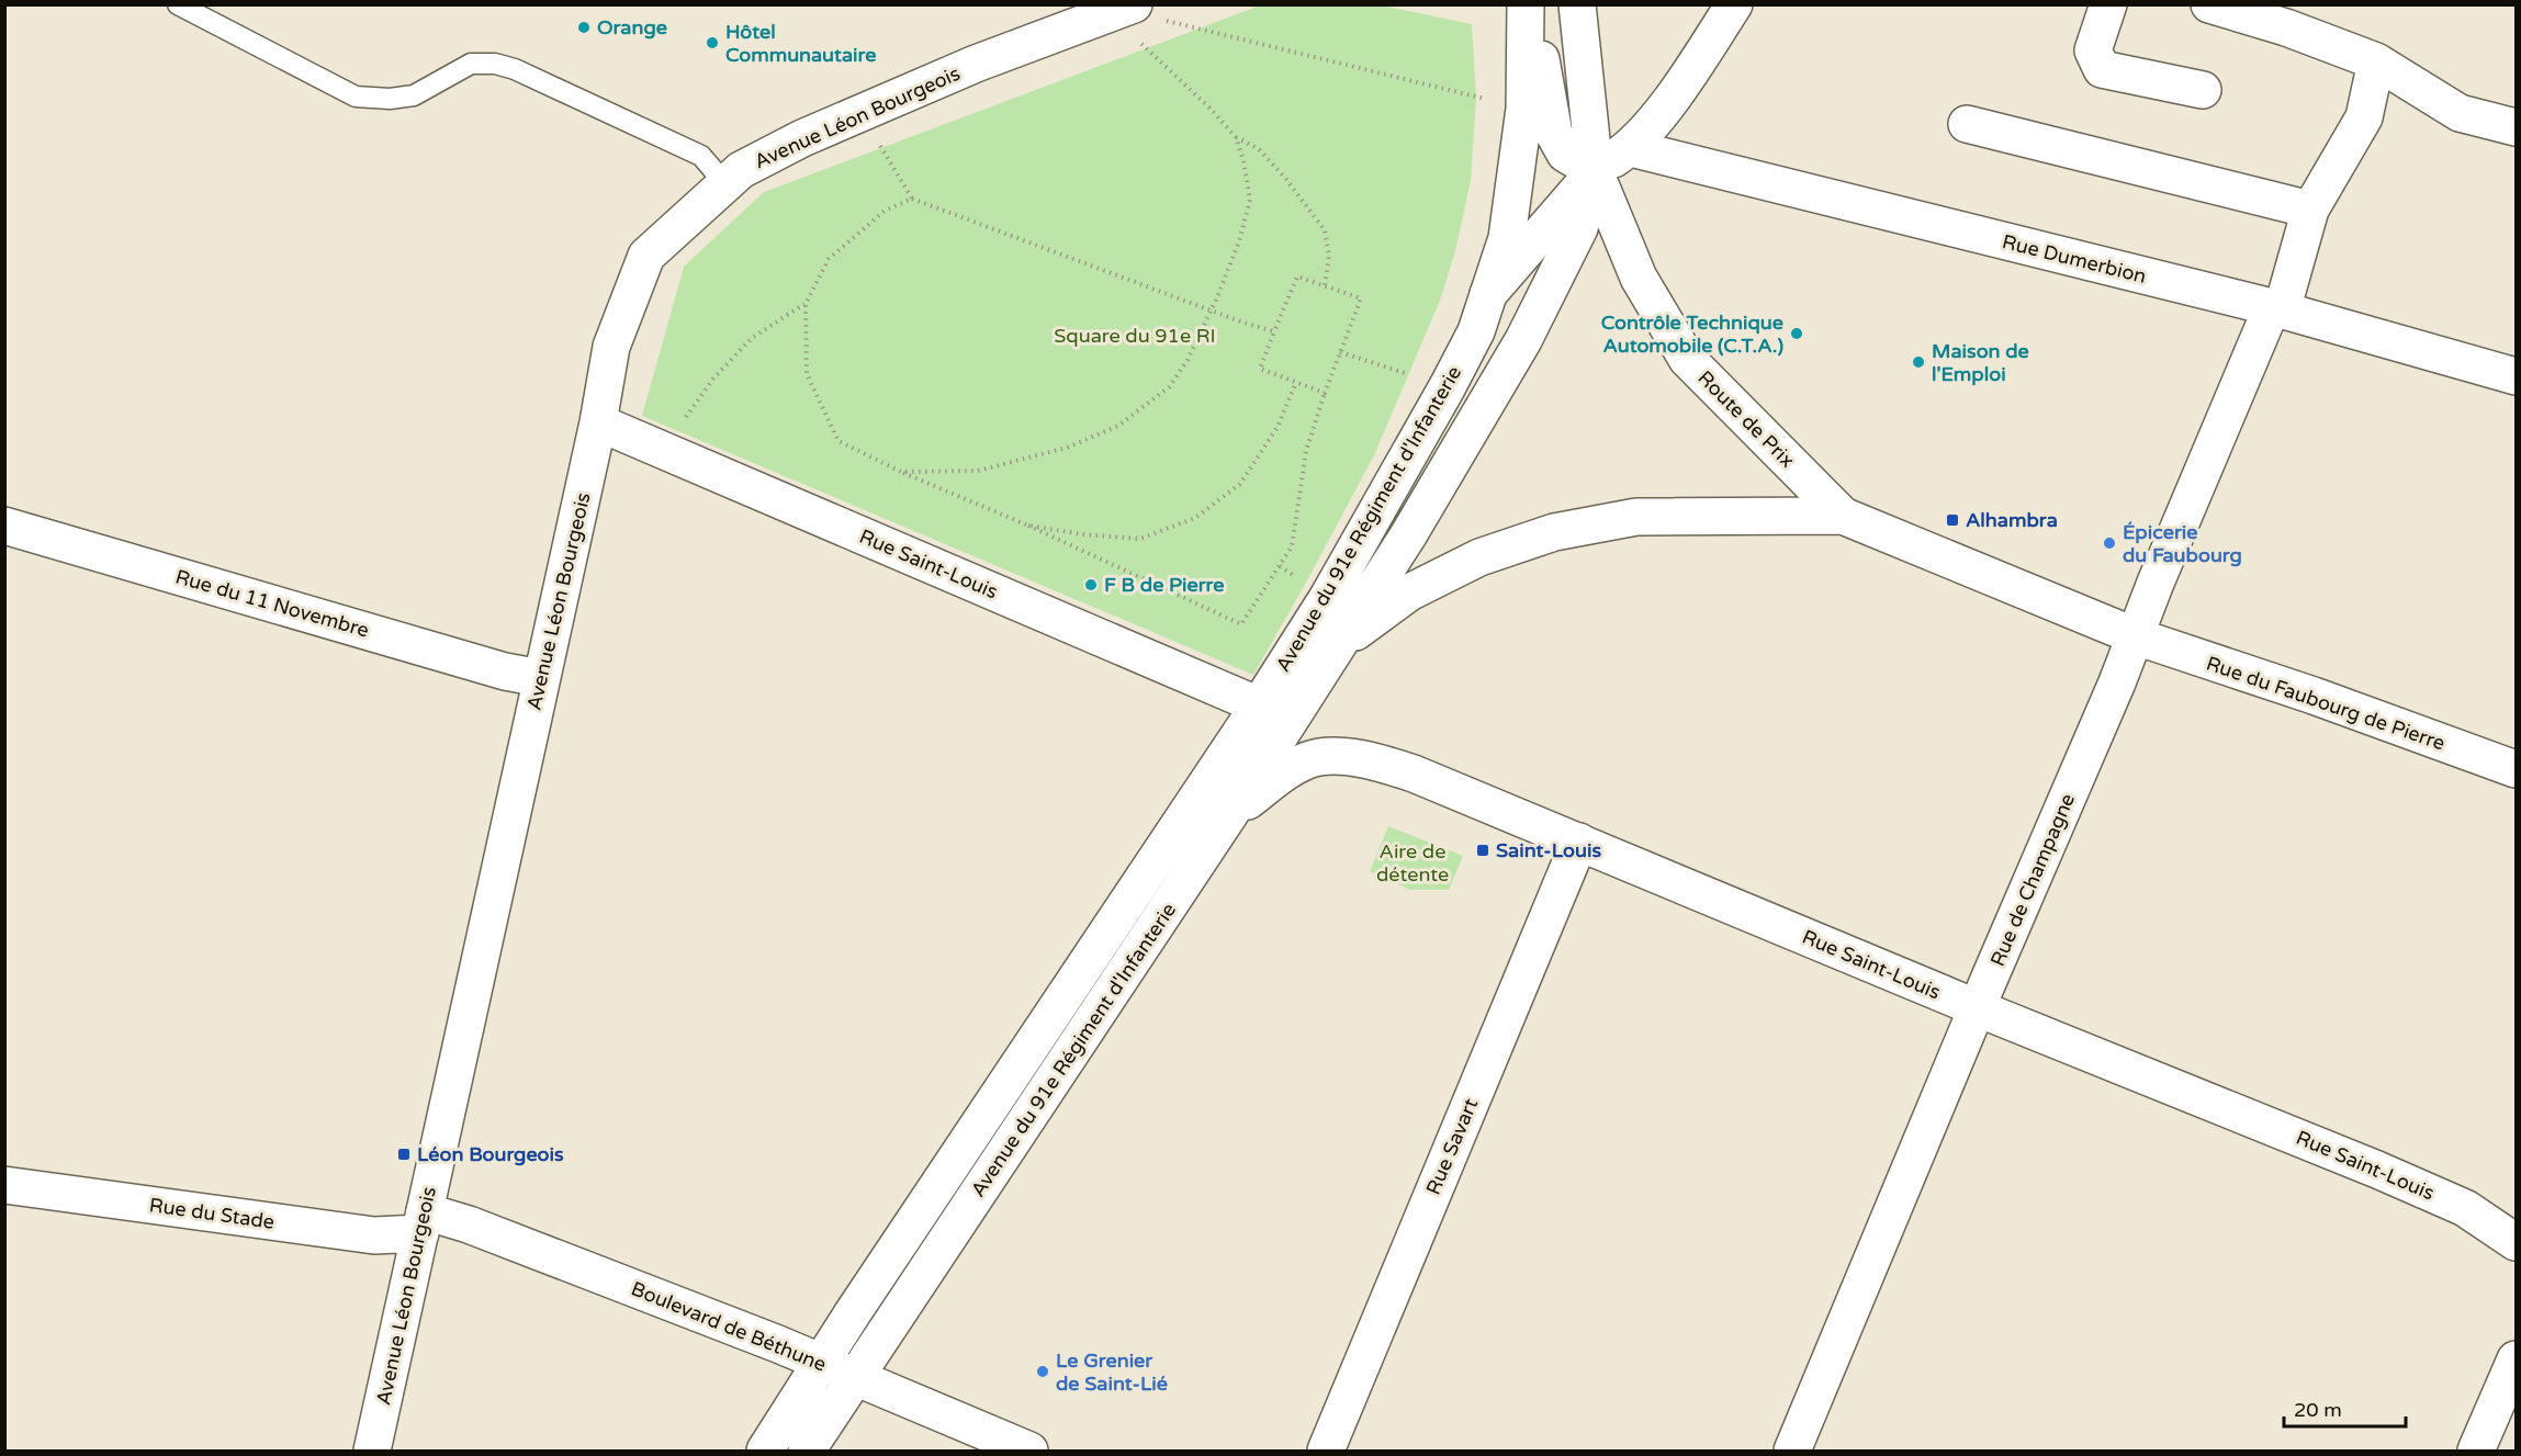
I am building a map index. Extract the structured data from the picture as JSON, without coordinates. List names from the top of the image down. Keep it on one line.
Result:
{"streets":{"street":["Avenue Léon Bourgeois","Rue Dumerbion","Route de Prix","Avenue du 91e Régiment d'Infanterie","Rue Saint-Louis","Rue du 11 Novembre","Rue du Faubourg de Pierre","Rue de Champagne","Rue Savart","Rue du Stade","Boulevard de Béthune"]},"crossings":[["Avenue Léon Bourgeois","Rue Saint-Louis"],["Avenue Léon Bourgeois","Rue du 11 Novembre"],["Avenue Léon Bourgeois","Rue du Stade"],["Avenue Léon Bourgeois","Boulevard de Béthune"],["Rue Dumerbion","Rue de Champagne"],["Route de Prix","Avenue du 91e Régiment d'Infanterie"],["Avenue du 91e Régiment d'Infanterie","Rue Saint-Louis"],["Avenue du 91e Régiment d'Infanterie","Rue du Faubourg de Pierre"],["Avenue du 91e Régiment d'Infanterie","Rue de Champagne"],["Avenue du 91e Régiment d'Infanterie","Boulevard de Béthune"],["Rue Saint-Louis","Rue de Champagne"],["Rue Saint-Louis","Rue Savart"],["Rue du Faubourg de Pierre","Rue de Champagne"],["Rue du Stade","Boulevard de Béthune"]],"parks":["Square du 91e RI","Aire de détente"],"places":{"other":["Orange","Hôtel Communautaire","Contrôle Technique Automobile (C.T.A.)","Maison de l'Emploi","Épicerie du Faubourg","F B de Pierre","Le Grenier de Saint-Lié"],"transit":["Alhambra","Saint-Louis","Léon Bourgeois"]},"scale_bar":"20 m"}
